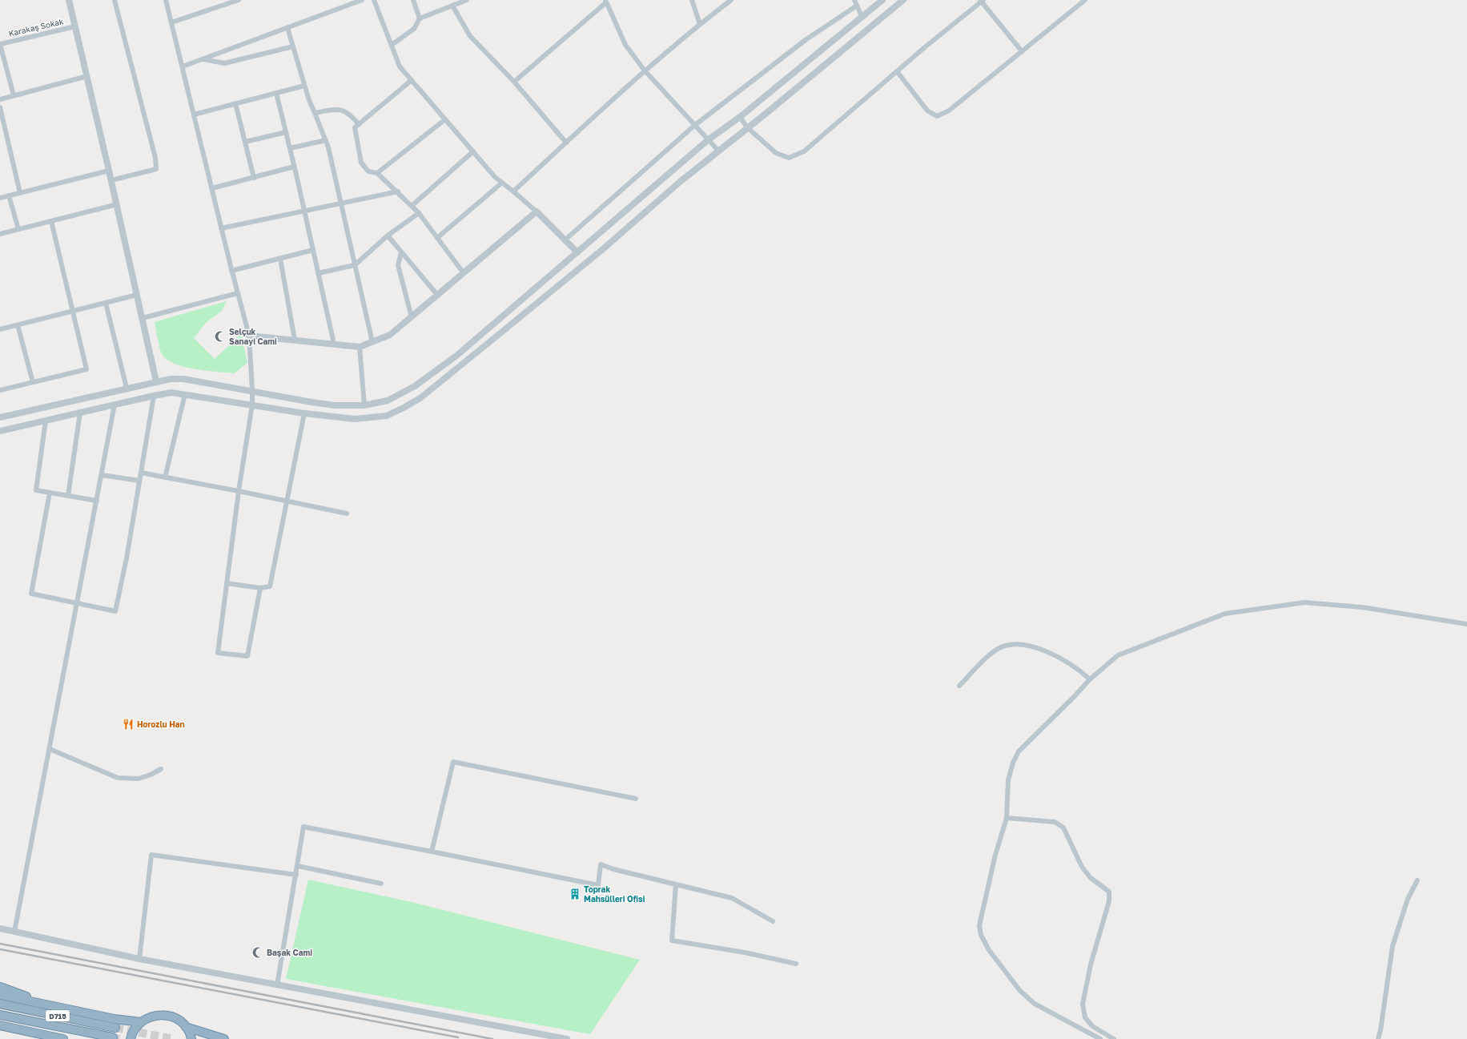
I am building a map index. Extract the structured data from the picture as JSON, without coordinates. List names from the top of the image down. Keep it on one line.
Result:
{"streets":{"highway":["D715"],"street":["Karakaş Sokak"]},"places":{"mosque":["Selçuk Sanayi Cami","Başak Cami"],"restaurant":["Horozlu Han"],"building":["Toprak Mahsülleri Ofisi"]}}
